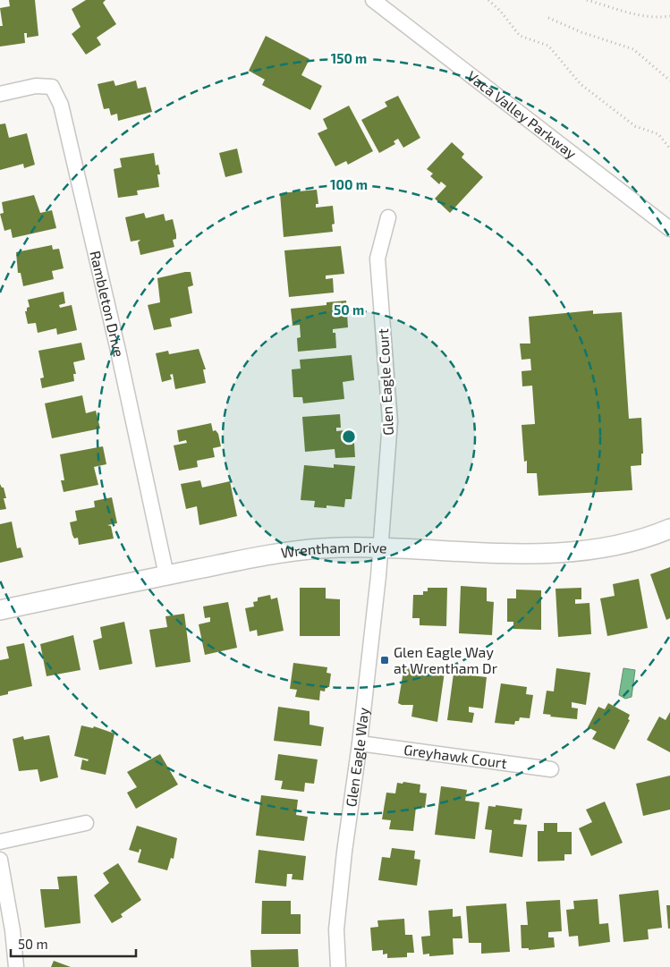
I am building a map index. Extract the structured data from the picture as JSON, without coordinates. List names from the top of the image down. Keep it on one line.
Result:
{"streets":{"street":["Vaca Valley Parkway","Rambleton Drive","Glen Eagle Court","Wrentham Drive","Greyhawk Court","Glen Eagle Way"]},"crossings":[["Rambleton Drive","Wrentham Drive"],["Glen Eagle Court","Wrentham Drive"],["Glen Eagle Court","Glen Eagle Way"],["Wrentham Drive","Glen Eagle Way"],["Greyhawk Court","Glen Eagle Way"]],"places":{"transit":["Glen Eagle Way at Wrentham Dr"]},"scale_bar":"50 m","rings":["150 m","100 m","50 m"]}
